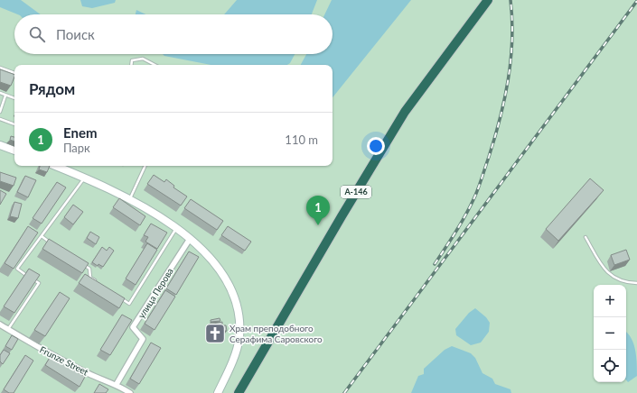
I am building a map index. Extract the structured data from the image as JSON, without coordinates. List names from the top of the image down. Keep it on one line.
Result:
{"streets":{"highway":["А-146"],"street":["улица Перова","Frunze Street"]},"crossings":[["улица Перова","Frunze Street"]],"places":{"church":["Храм преподобного Серафима Саровского"]},"page":{"search":"Поиск","heading":"Рядом","list":[{"mark":"1","name":"Enem","note":"Парк","value":"110 m"}],"pins":"1","map_buttons":["+","−"]}}
